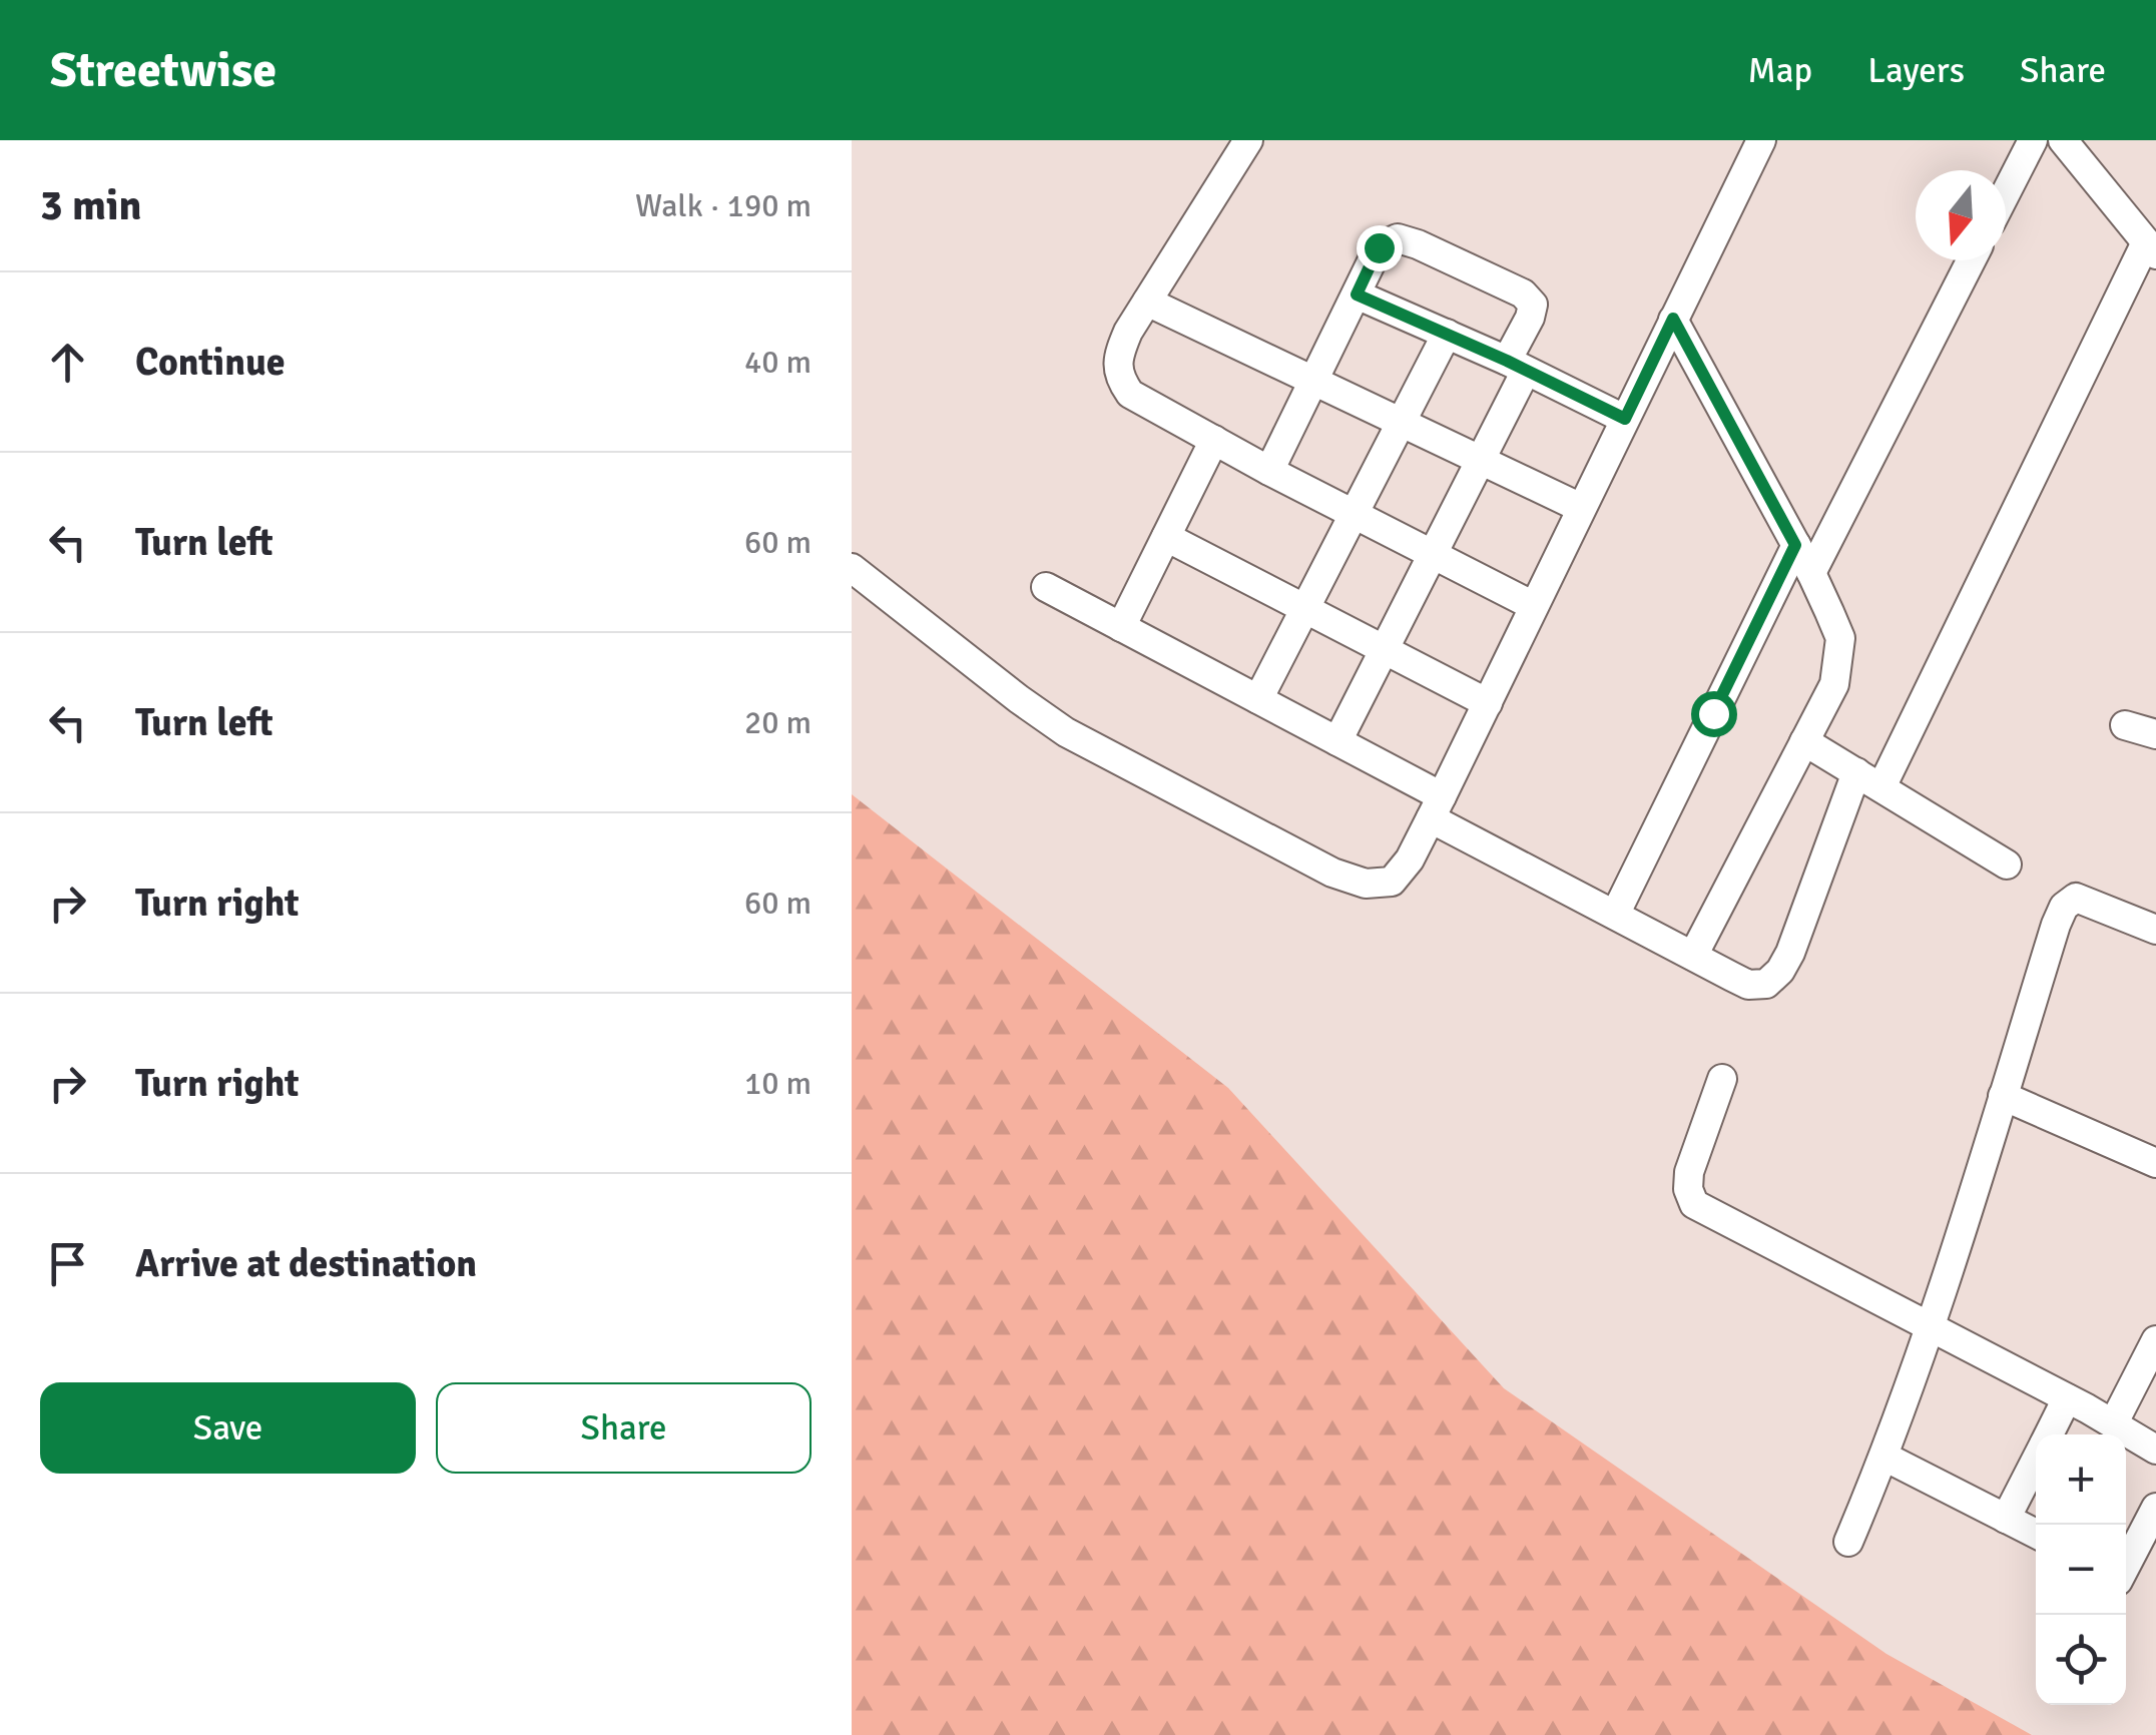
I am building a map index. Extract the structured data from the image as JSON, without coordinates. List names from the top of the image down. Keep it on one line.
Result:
{"north":"bottom","page":{"header":"Streetwise","nav":["Map","Layers","Share"],"heading":["3 min","Walk · 190 m"],"list":[["Continue","40 m"],["Turn left","60 m"],["Turn left","20 m"],["Turn right","60 m"],["Turn right","10 m"],"Arrive at destination"],"buttons":["Save","Share"],"map_buttons":["+","−"]}}
